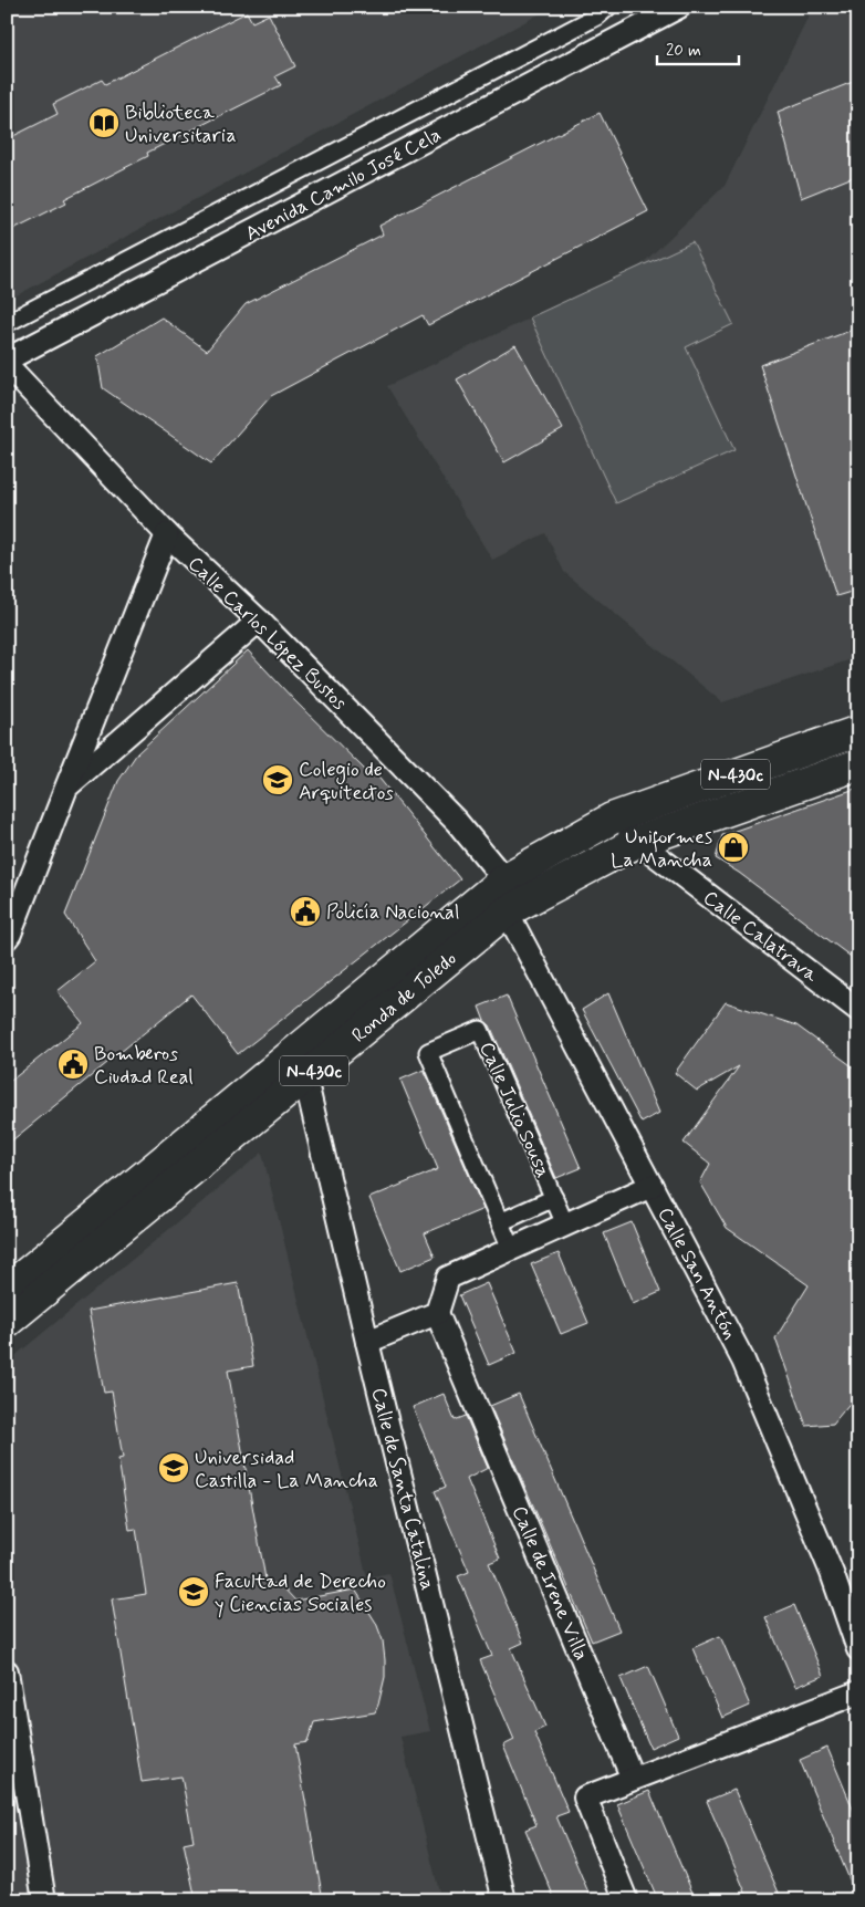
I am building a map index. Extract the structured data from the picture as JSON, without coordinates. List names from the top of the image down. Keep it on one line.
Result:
{"streets":{"highway":["N-430c","Ronda de Toledo"],"street":["Avenida Camilo José Cela","Calle Carlos López Bustos","Calle Calatrava","Calle Julio Sousa","Calle San Antón","Calle de Santa Catalina","Calle de Irene Villa"]},"crossings":[["Calle Carlos López Bustos","Ronda de Toledo"],["N-430c","Calle Calatrava"],["N-430c","Ronda de Toledo"],["Calle Calatrava","Ronda de Toledo"],["Ronda de Toledo","Calle San Antón"],["Ronda de Toledo","Calle de Santa Catalina"]],"places":{"library":["Biblioteca Universitaria"],"school or university":["Colegio de Arquitectos","Universidad Castilla - La Mancha","Facultad de Derecho y Ciencias Sociales"],"shop":["Uniformes La Mancha"],"public building":["Policía Nacional","Bomberos Ciudad Real"]},"scale_bar":"20 m"}
